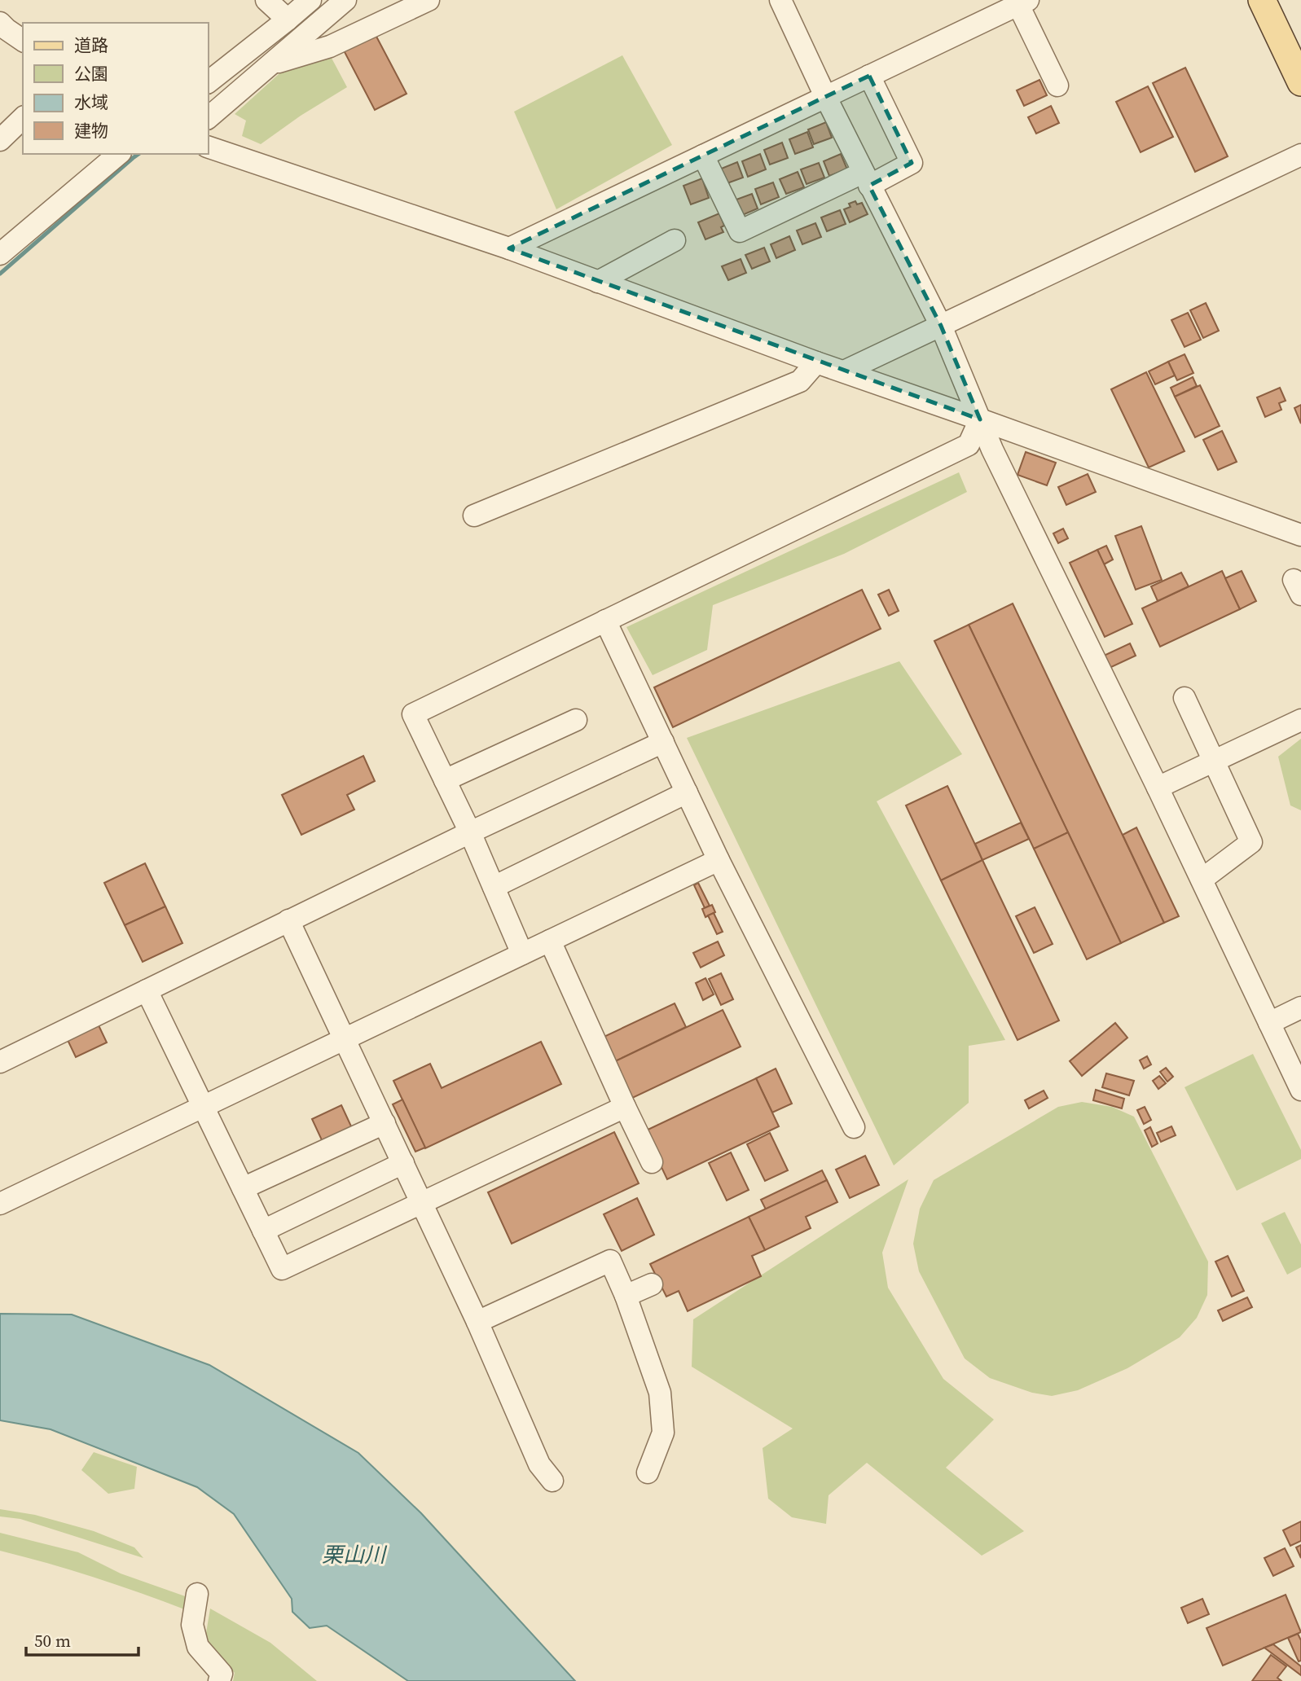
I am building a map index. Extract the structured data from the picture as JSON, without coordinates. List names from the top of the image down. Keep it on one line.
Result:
{"water":["栗山川"],"legend":["道路","公園","水域","建物"],"scale_bar":"50 m"}
